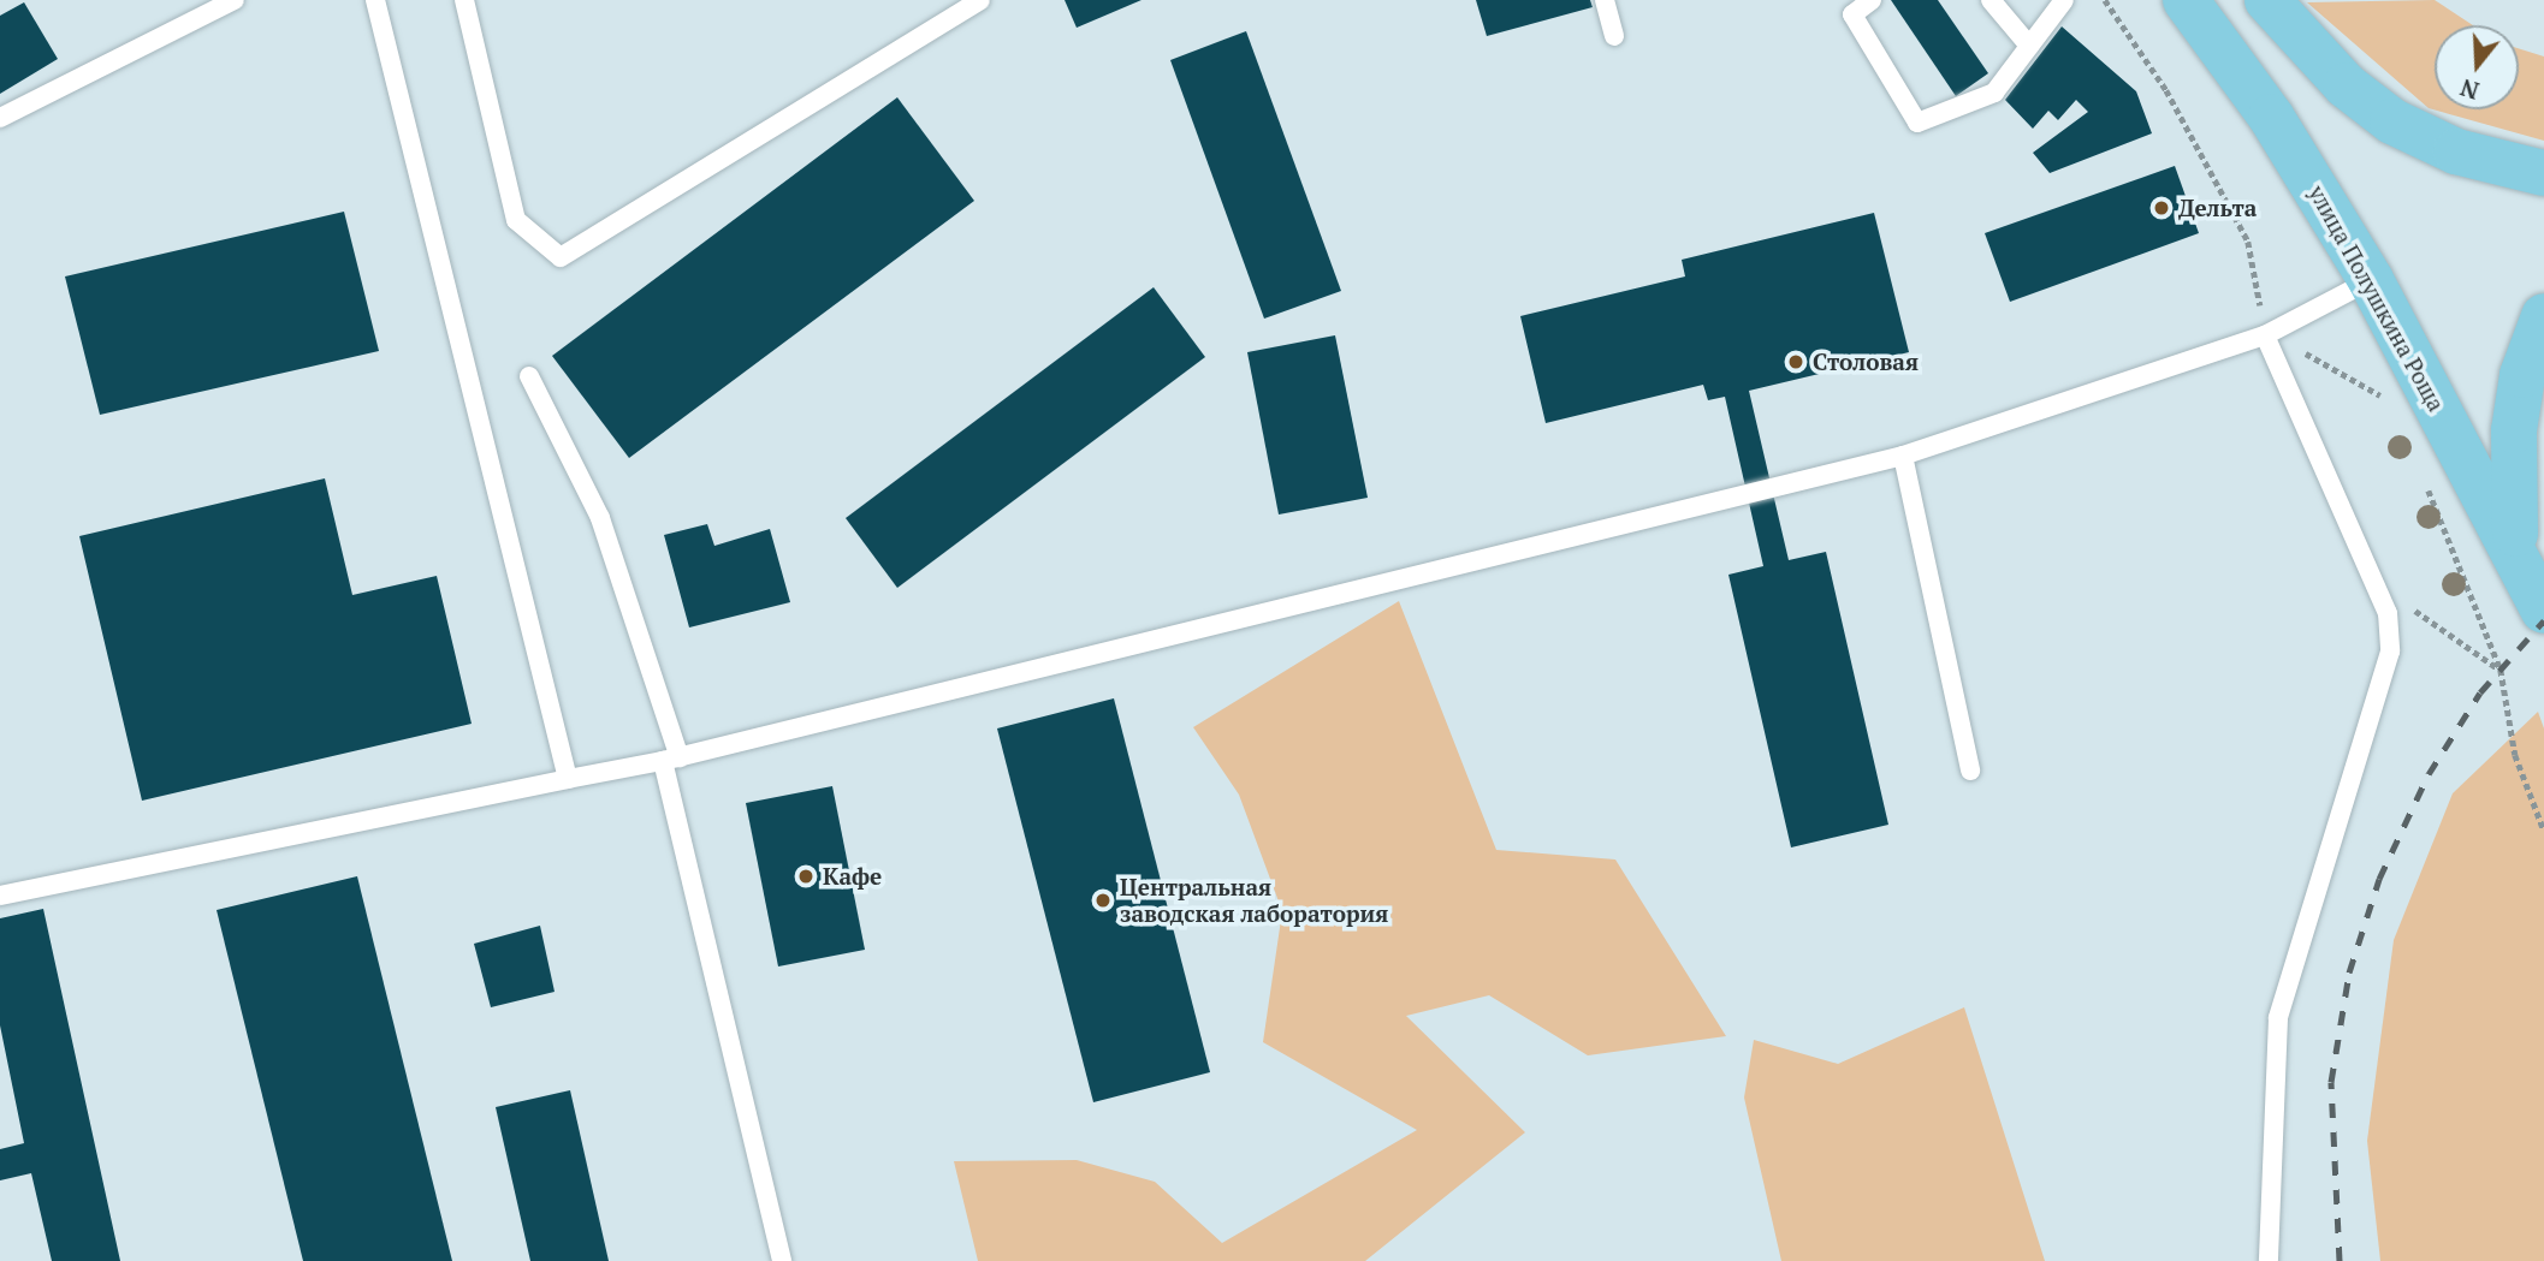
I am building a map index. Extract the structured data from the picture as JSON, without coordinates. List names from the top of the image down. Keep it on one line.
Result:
{"streets":{"main road":["улица Полушкина Роща"]},"places":["Дельта","Столовая","Кафе","Центральная заводская лаборатория"],"north":"bottom"}
